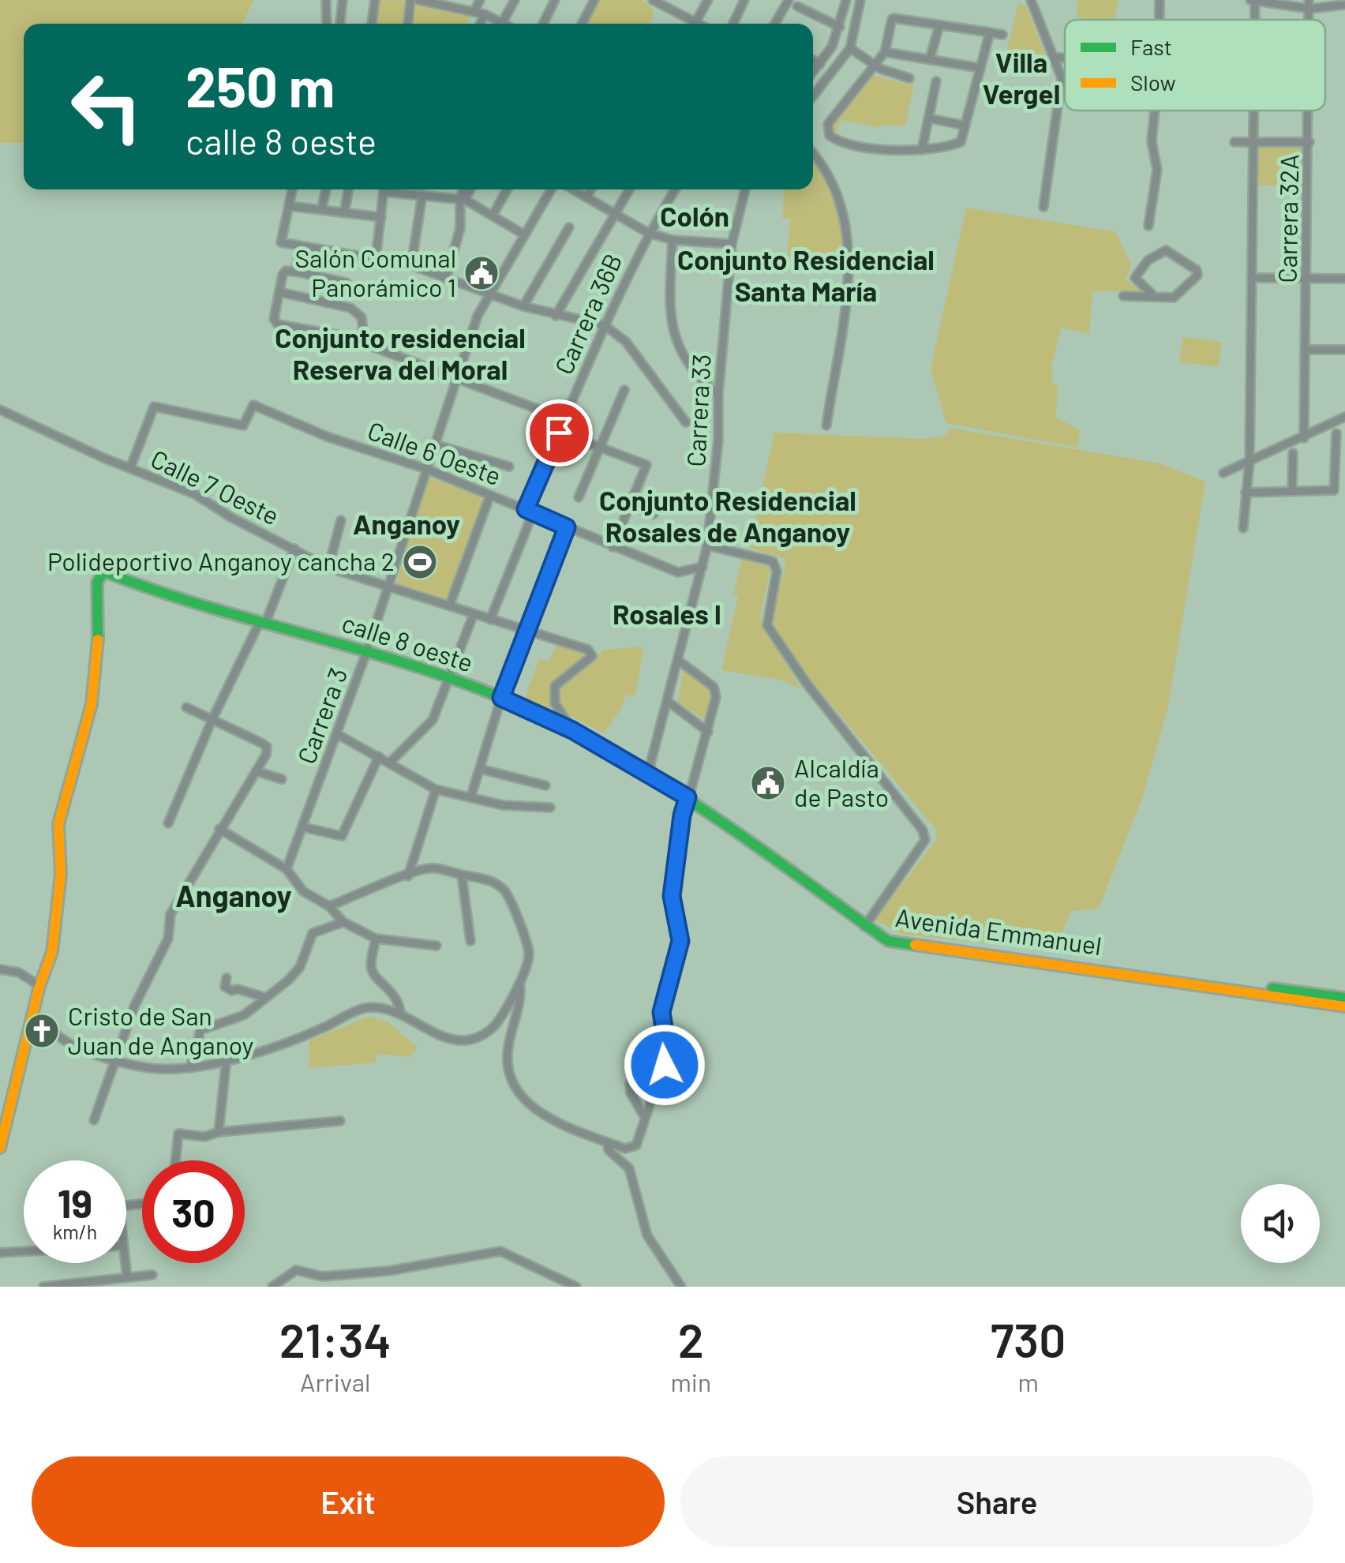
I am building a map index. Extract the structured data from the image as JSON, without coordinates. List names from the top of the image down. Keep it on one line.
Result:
{"streets":{"street":["Carrera 32A","Carrera 36B","Carrera 33","Calle 6 Oeste","Calle 7 Oeste","calle 8 oeste","Carrera 3","Avenida Emmanuel"]},"crossings":[["Carrera 36B","Calle 6 Oeste"],["Carrera 36B","Calle 7 Oeste"],["Carrera 33","Calle 6 Oeste"],["Carrera 33","calle 8 oeste"],["Calle 6 Oeste","Calle 7 Oeste"],["Calle 6 Oeste","Carrera 3"],["Calle 7 Oeste","calle 8 oeste"],["Calle 7 Oeste","Carrera 3"],["calle 8 oeste","Carrera 3"],["calle 8 oeste","Avenida Emmanuel"]],"districts":["Villa Vergel","Colón","Conjunto Residencial Santa María","Conjunto residencial Reserva del Moral","Conjunto Residencial Rosales de Anganoy","Anganoy","Rosales I","Anganoy"],"places":{"public building":["Salón Comunal Panorámico 1","Alcaldía de Pasto"],"sports":["Polideportivo Anganoy cancha 2"],"church":["Cristo de San Juan de Anganoy"]},"legend":["Fast","Slow"],"page":{"turn":["250 m","calle 8 oeste"],"speed":"19 km/h","limit":"30","eta":["21:34","Arrival","2","min","730","m"],"buttons":["Exit","Share"]}}
